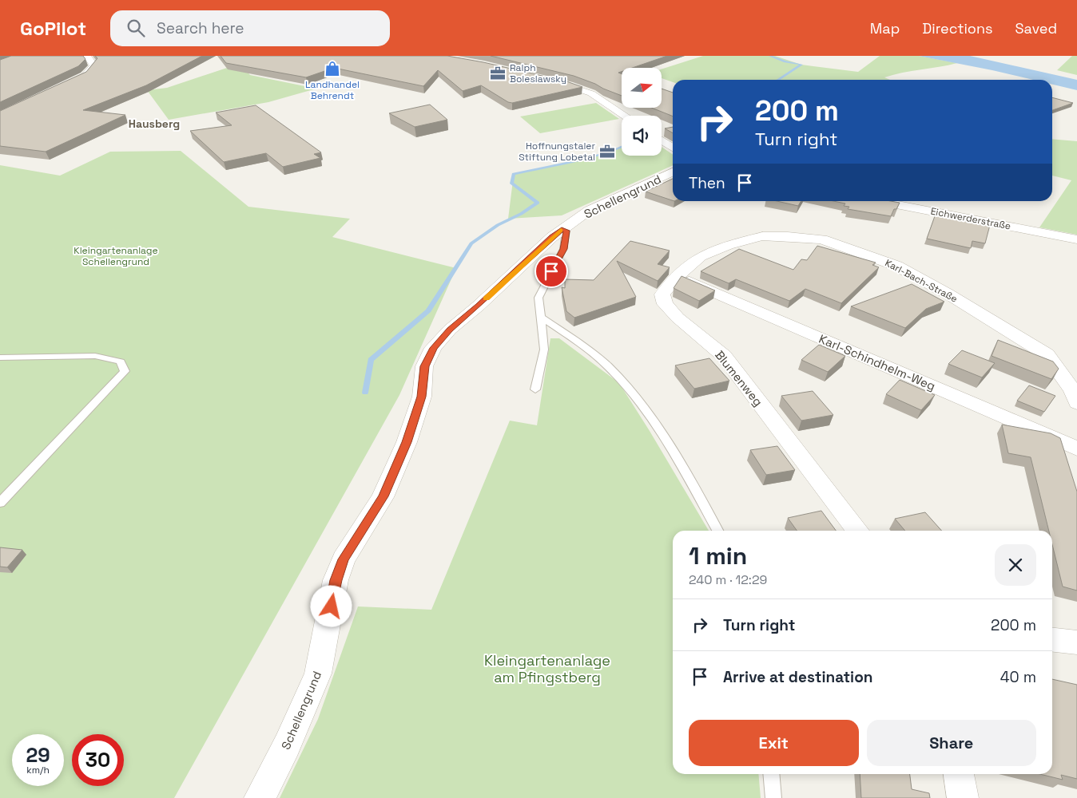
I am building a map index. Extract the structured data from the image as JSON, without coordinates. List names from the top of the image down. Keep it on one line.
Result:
{"streets":{"street":["Schellengrund","Eichwerderstraße","Karl-Bach-Straße","Karl-Schindhelm-Weg","Blumenweg"]},"crossings":[["Karl-Bach-Straße","Blumenweg"],["Karl-Schindhelm-Weg","Blumenweg"]],"districts":["Hausberg"],"parks":["Kleingartenanlage Schellengrund","Kleingartenanlage am Pfingstberg"],"places":{"shop":["Landhandel Behrendt"],"office":["Ralph Boleslawsky","Hoffnungstaler Stiftung Lobetal"]},"north":"right","page":{"header":"GoPilot","search":"Search here","nav":["Map","Directions","Saved"],"turn":["200 m","Turn right"],"then":"Then","heading":["1 min","240 m · 12:29"],"list":[{"name":"Turn right","value":"200 m"},{"name":"Arrive at destination","value":"40 m"}],"buttons":["Exit","Share"],"speed":"29 km/h","limit":"30"}}
